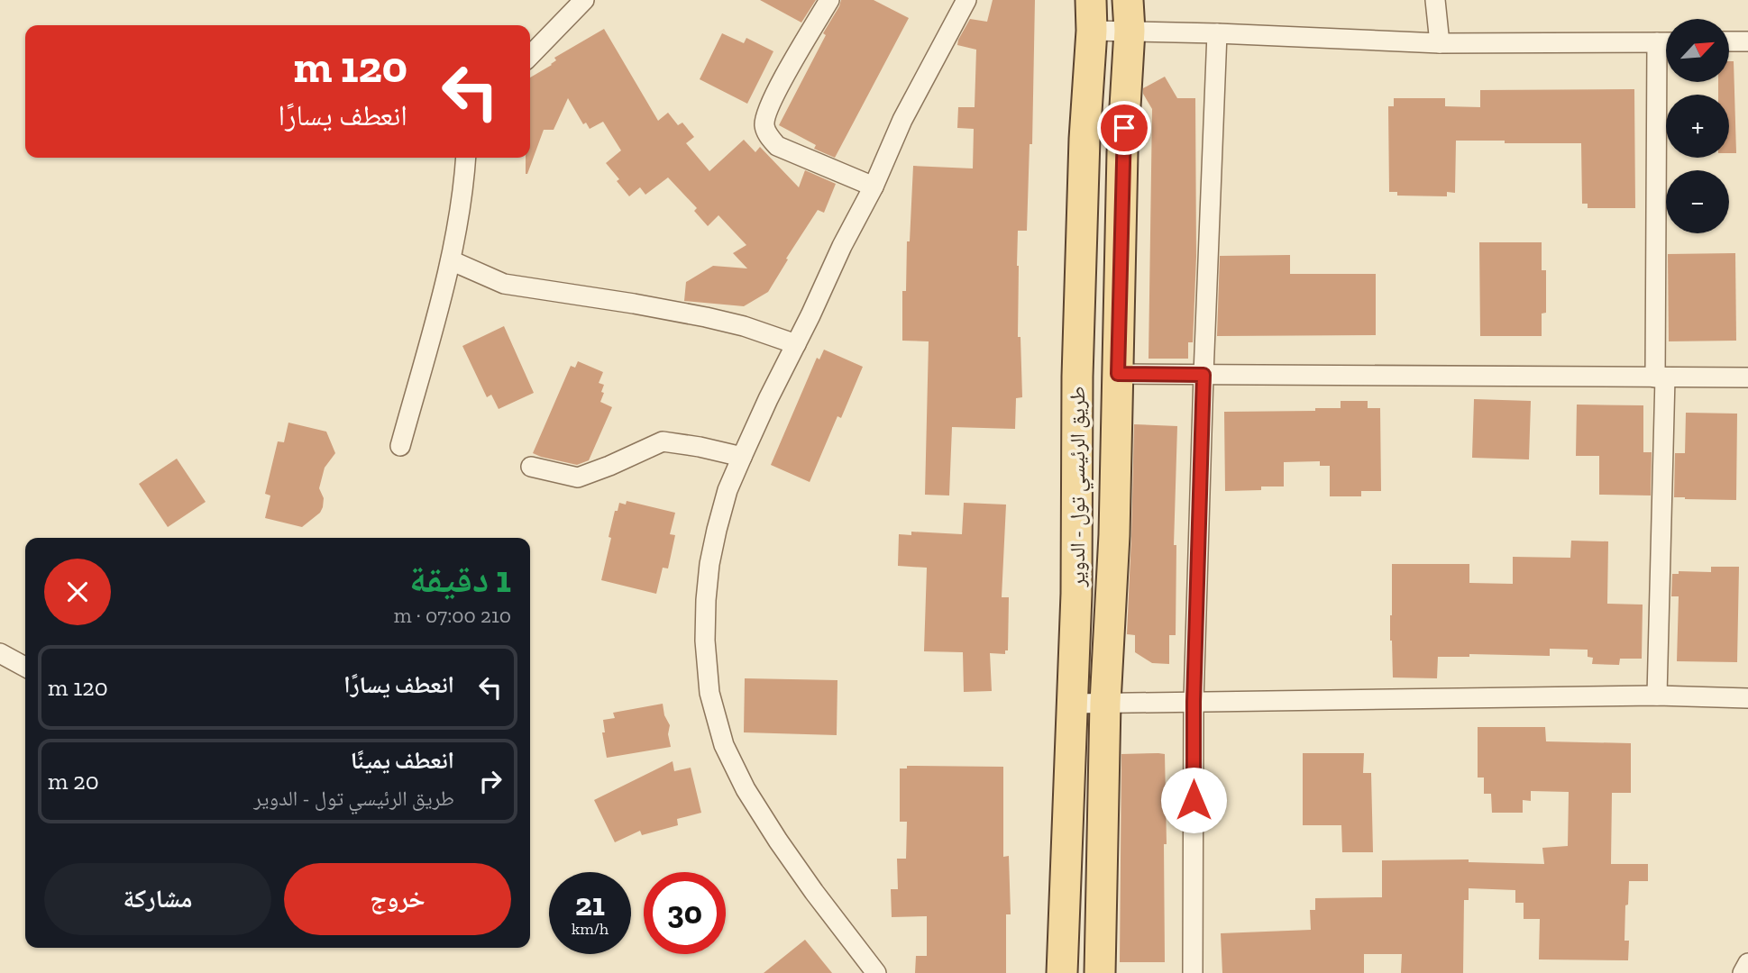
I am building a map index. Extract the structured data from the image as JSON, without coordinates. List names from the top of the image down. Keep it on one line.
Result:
{"streets":{"main road":["طريق الرئيسي تول - الدوير"]},"north":"top right","page":{"map_buttons":["+","−"],"turn":["120 m","انعطف يسارًا"],"heading":["1 دقيقة","210 m · 07:00"],"list":[{"name":"انعطف يسارًا","value":"120 m"},{"name":"انعطف يمينًا","note":"طريق الرئيسي تول - الدوير","value":"20 m"}],"buttons":["خروج","مشاركة"],"speed":"21 km/h","limit":"30"}}
